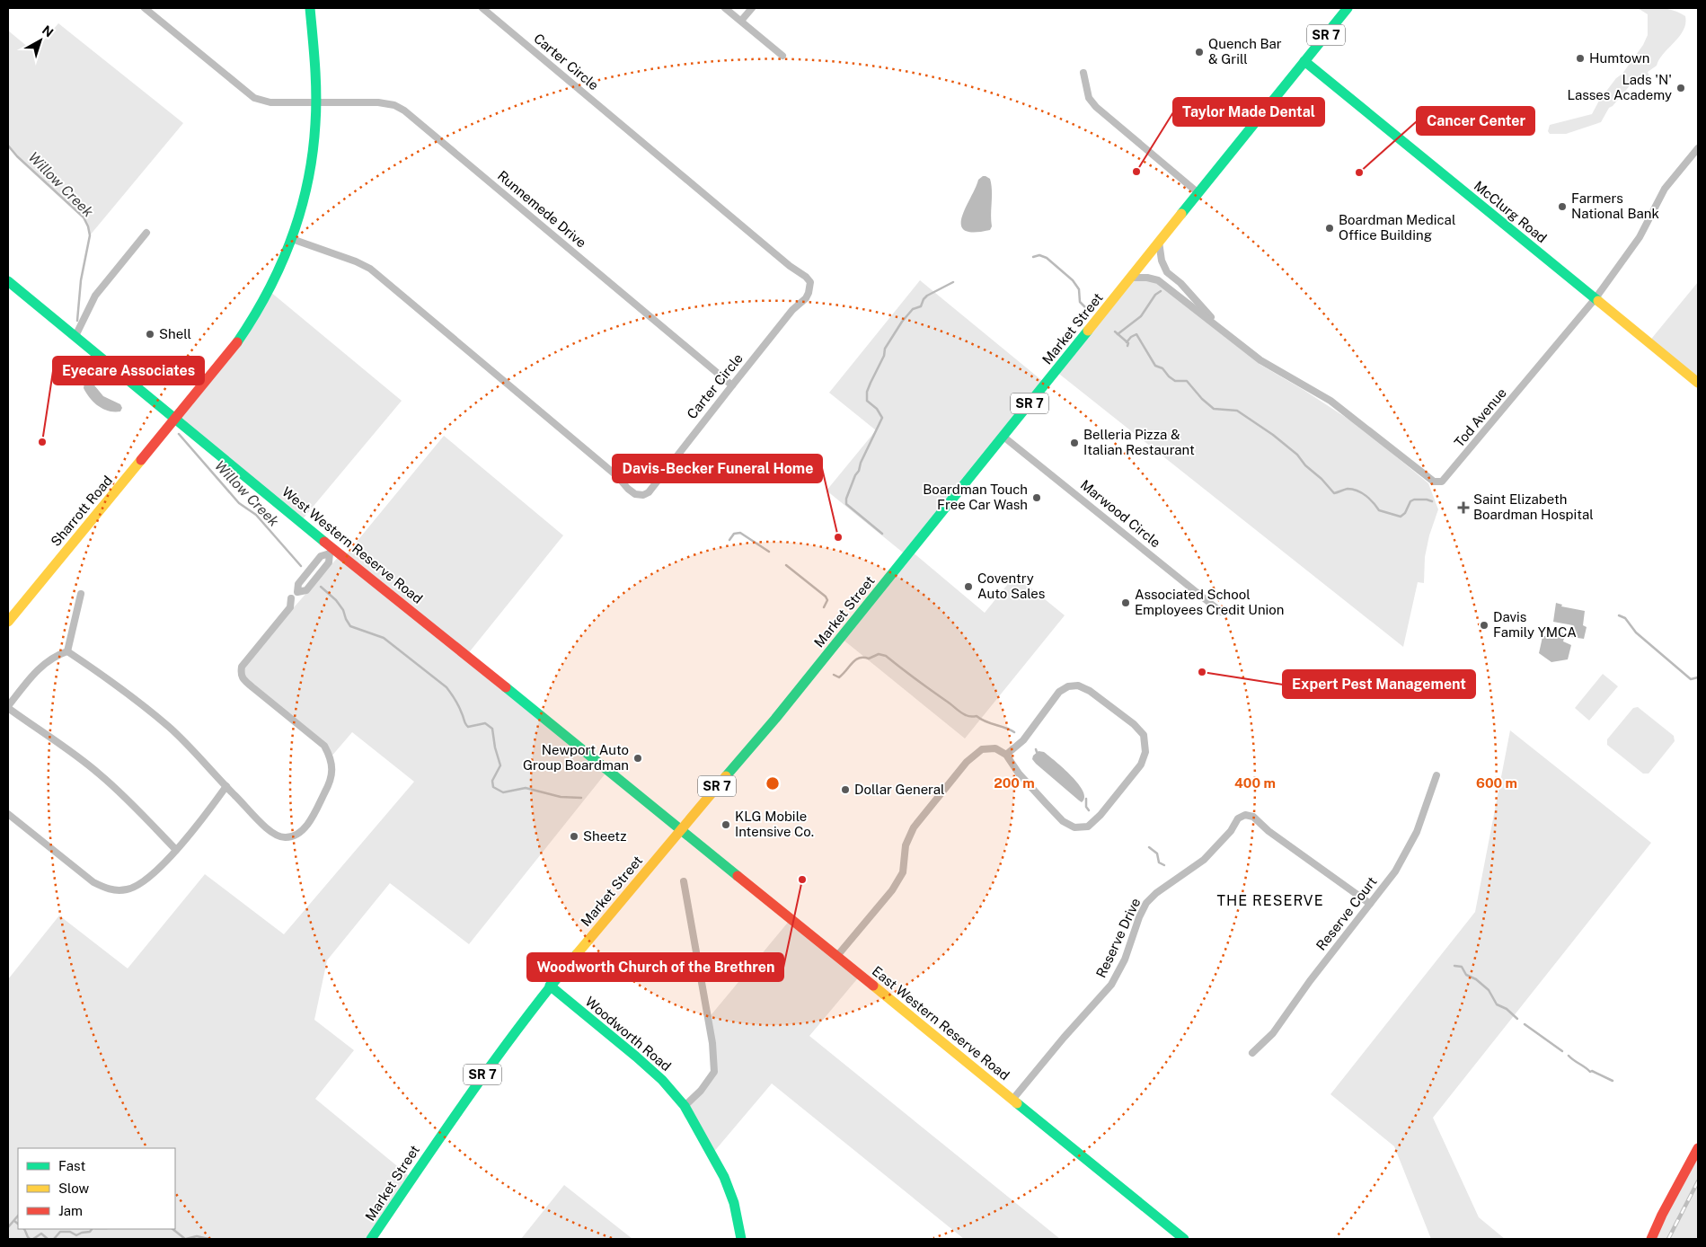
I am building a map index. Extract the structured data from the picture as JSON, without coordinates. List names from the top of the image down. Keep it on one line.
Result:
{"streets":{"main road":["SR 7","McClurg Road","Market Street","Sharrott Road","West Western Reserve Road","East Western Reserve Road","Woodworth Road"],"street":["Carter Circle","Runnemede Drive","Tod Avenue","Marwood Circle","Reserve Court","Reserve Drive"]},"crossings":[["Carter Circle","Runnemede Drive"],["Carter Circle","Sharrott Road"],["Runnemede Drive","Sharrott Road"],["McClurg Road","Market Street"],["McClurg Road","Tod Avenue"],["Market Street","Tod Avenue"],["Market Street","Marwood Circle"],["Market Street","West Western Reserve Road"],["Market Street","East Western Reserve Road"],["Market Street","Woodworth Road"],["Sharrott Road","West Western Reserve Road"],["West Western Reserve Road","East Western Reserve Road"],["Reserve Court","Reserve Drive"],["Reserve Drive","East Western Reserve Road"]],"districts":["THE RESERVE"],"water":["Willow Creek"],"places":{"other":["Quench Bar & Grill","Humtown","Lads 'N' Lasses Academy","Taylor Made Dental","Cancer Center","Farmers National Bank","Boardman Medical Office Building","Shell","Eyecare Associates","Belleria Pizza & Italian Restaurant","Boardman Touch Free Car Wash","Davis-Becker Funeral Home","Coventry Auto Sales","Associated School Employees Credit Union","Davis Family YMCA","Expert Pest Management","Newport Auto Group Boardman","Dollar General","KLG Mobile Intensive Co.","Sheetz","Woodworth Church of the Brethren"],"health":["Saint Elizabeth Boardman Hospital"]},"legend":["Fast","Slow","Jam"],"north":"top right","rings":["200 m","400 m","600 m"]}
